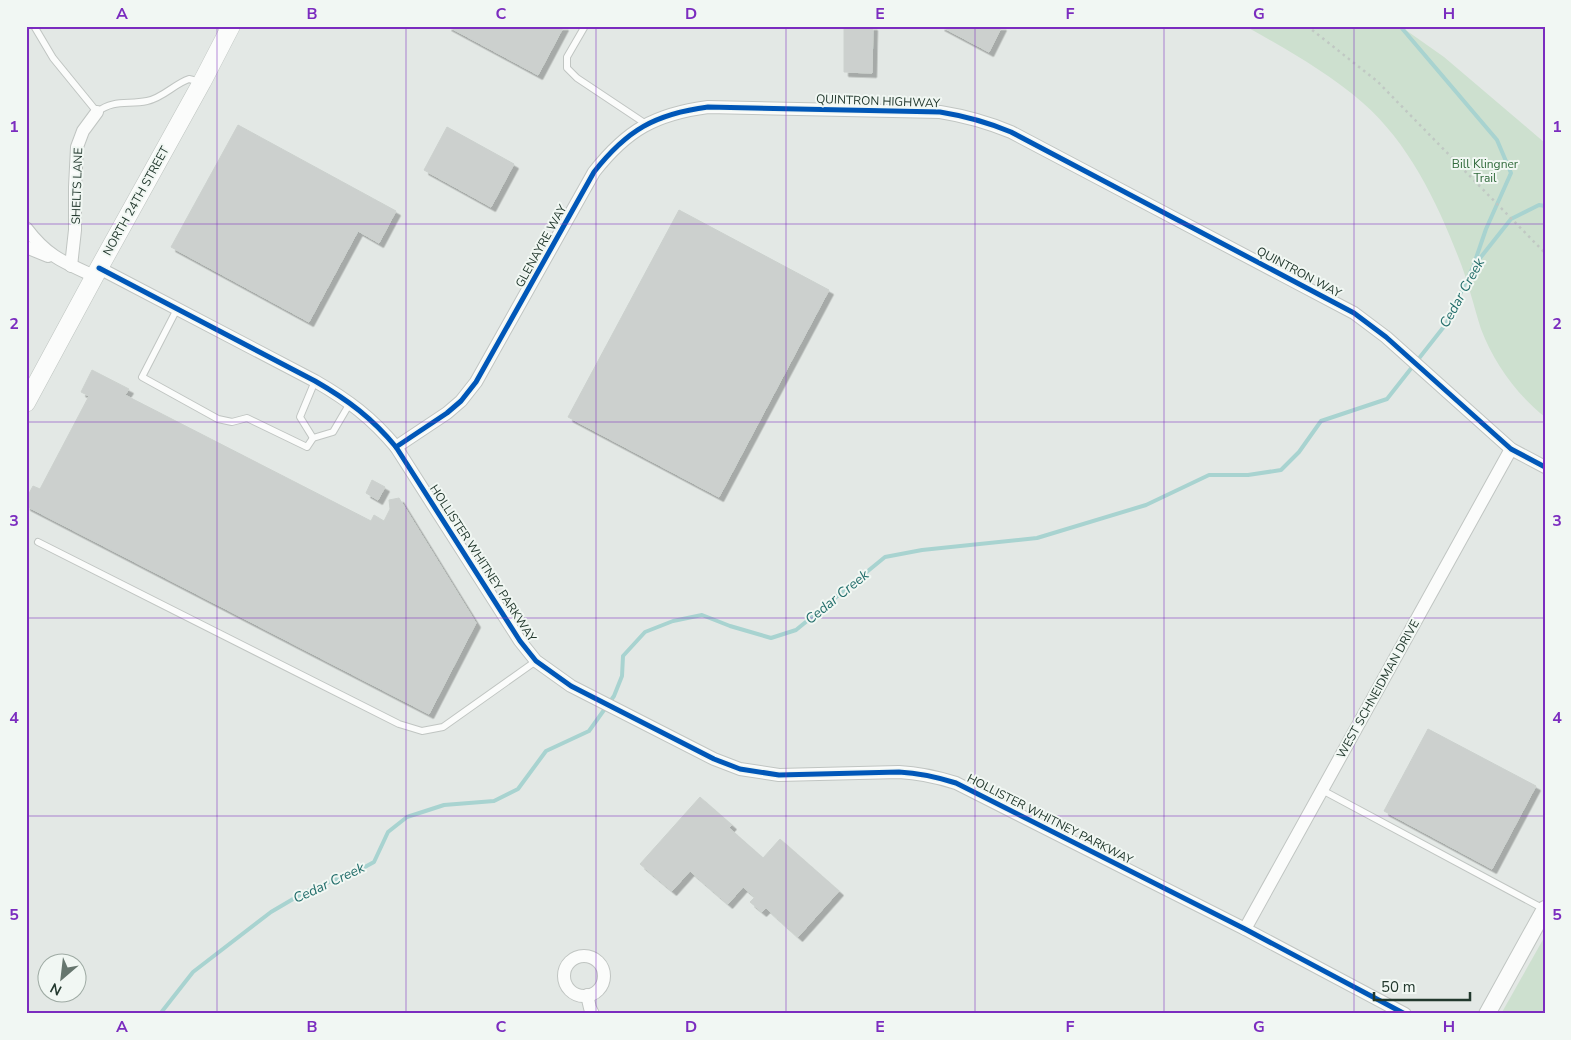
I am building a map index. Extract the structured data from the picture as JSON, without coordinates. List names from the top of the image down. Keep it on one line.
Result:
{"streets":{"main road":["NORTH 24TH STREET"],"street":["QUINTRON HIGHWAY","SHELTS LANE","GLENAYRE WAY","QUINTRON WAY","HOLLISTER WHITNEY PARKWAY","WEST SCHNEIDMAN DRIVE"]},"crossings":[["QUINTRON HIGHWAY","GLENAYRE WAY"],["QUINTRON HIGHWAY","QUINTRON WAY"],["SHELTS LANE","HOLLISTER WHITNEY PARKWAY"],["NORTH 24TH STREET","HOLLISTER WHITNEY PARKWAY"],["GLENAYRE WAY","HOLLISTER WHITNEY PARKWAY"],["QUINTRON WAY","WEST SCHNEIDMAN DRIVE"],["HOLLISTER WHITNEY PARKWAY","WEST SCHNEIDMAN DRIVE"]],"water":["Cedar Creek"],"parks":["Bill Klingner Trail"],"scale_bar":"50 m","north":"bottom left","grid":{"columns":["A","B","C","D","E","F","G","H"],"rows":["1","2","3","4","5"]}}
